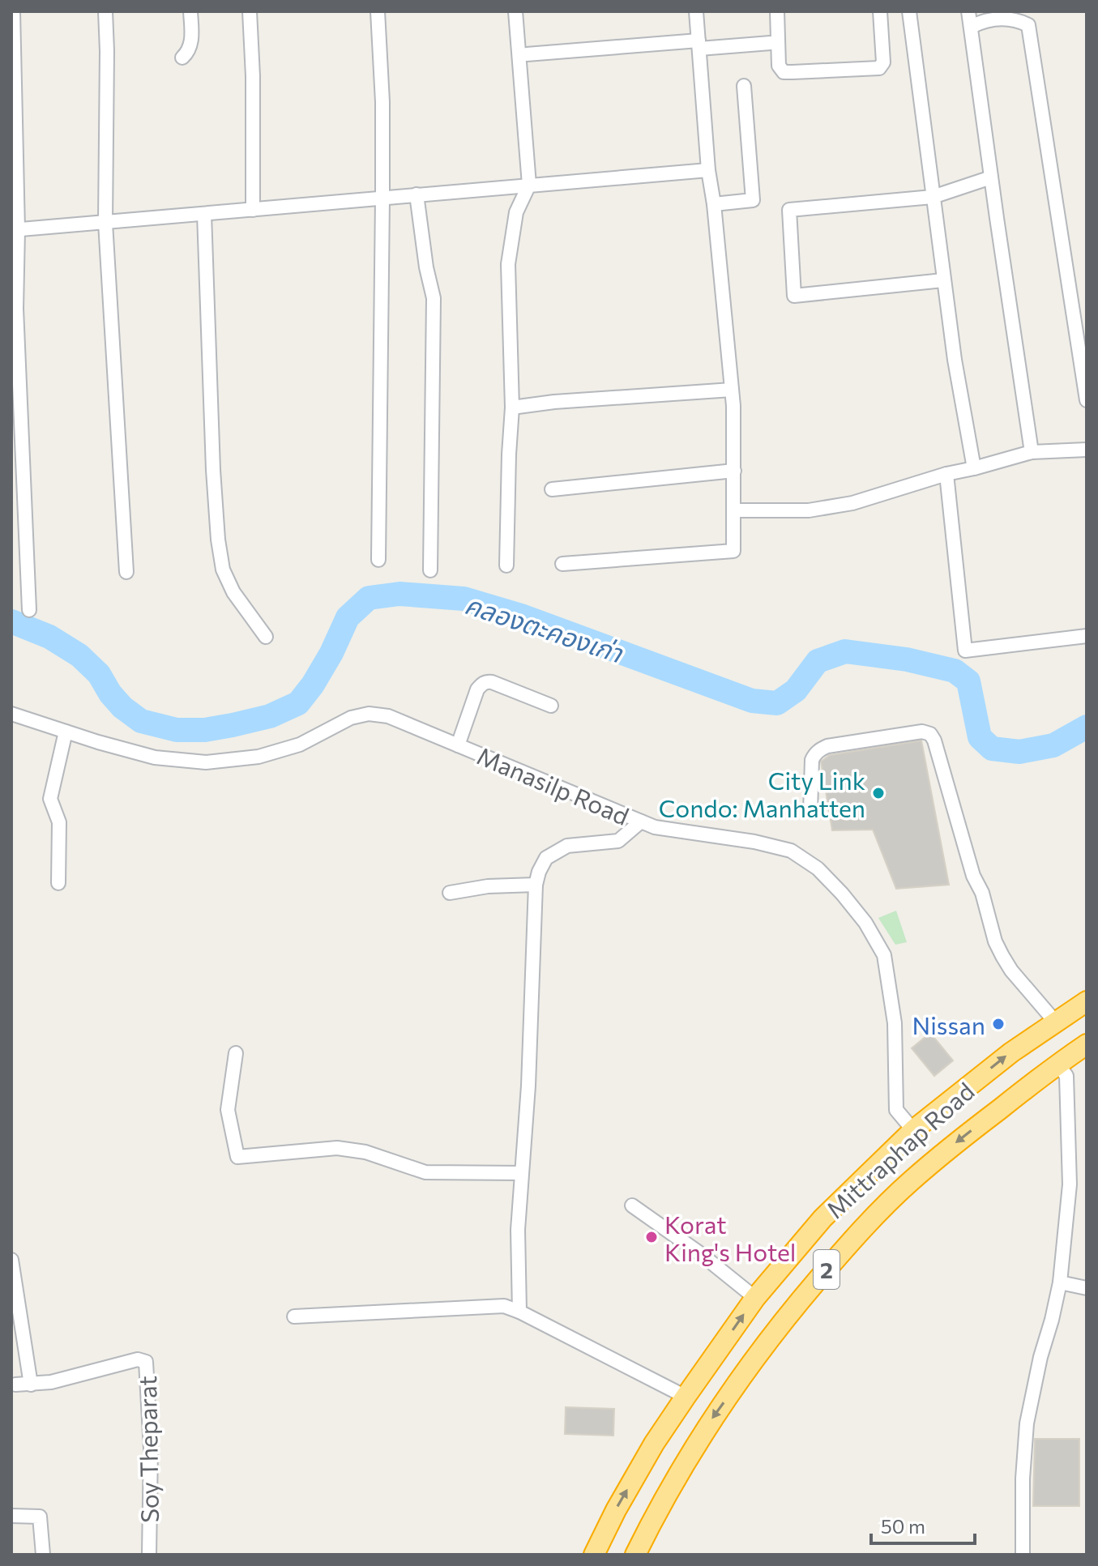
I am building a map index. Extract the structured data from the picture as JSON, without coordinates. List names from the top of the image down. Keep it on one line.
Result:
{"streets":{"highway":["Mittraphap Road","2"],"street":["Manasilp Road","Soy Theparat"]},"crossings":[["Manasilp Road","Mittraphap Road"]],"water":["คลองตะคองเก่า"],"places":["City Link Condo: Manhatten","Nissan","Korat King's Hotel"],"scale_bar":"50 m"}
